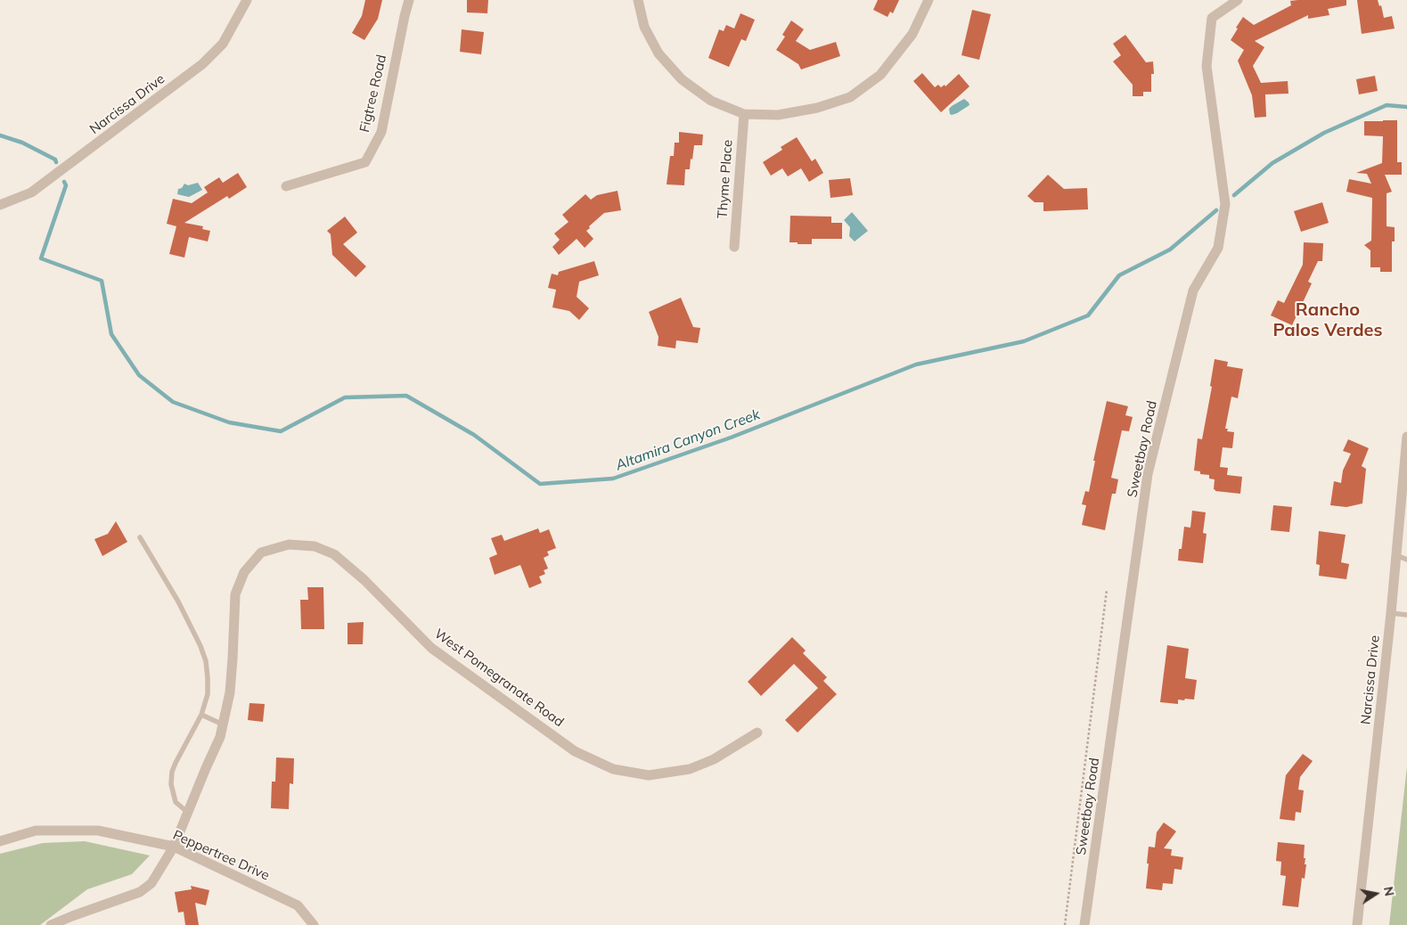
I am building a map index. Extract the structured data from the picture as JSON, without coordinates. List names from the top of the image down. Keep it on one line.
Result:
{"streets":{"street":["Figtree Road","Narcissa Drive","Thyme Place","Sweetbay Road","West Pomegranate Road","Peppertree Drive"]},"crossings":[["West Pomegranate Road","Peppertree Drive"]],"districts":["Rancho Palos Verdes"],"water":["Altamira Canyon Creek"],"north":"right"}
